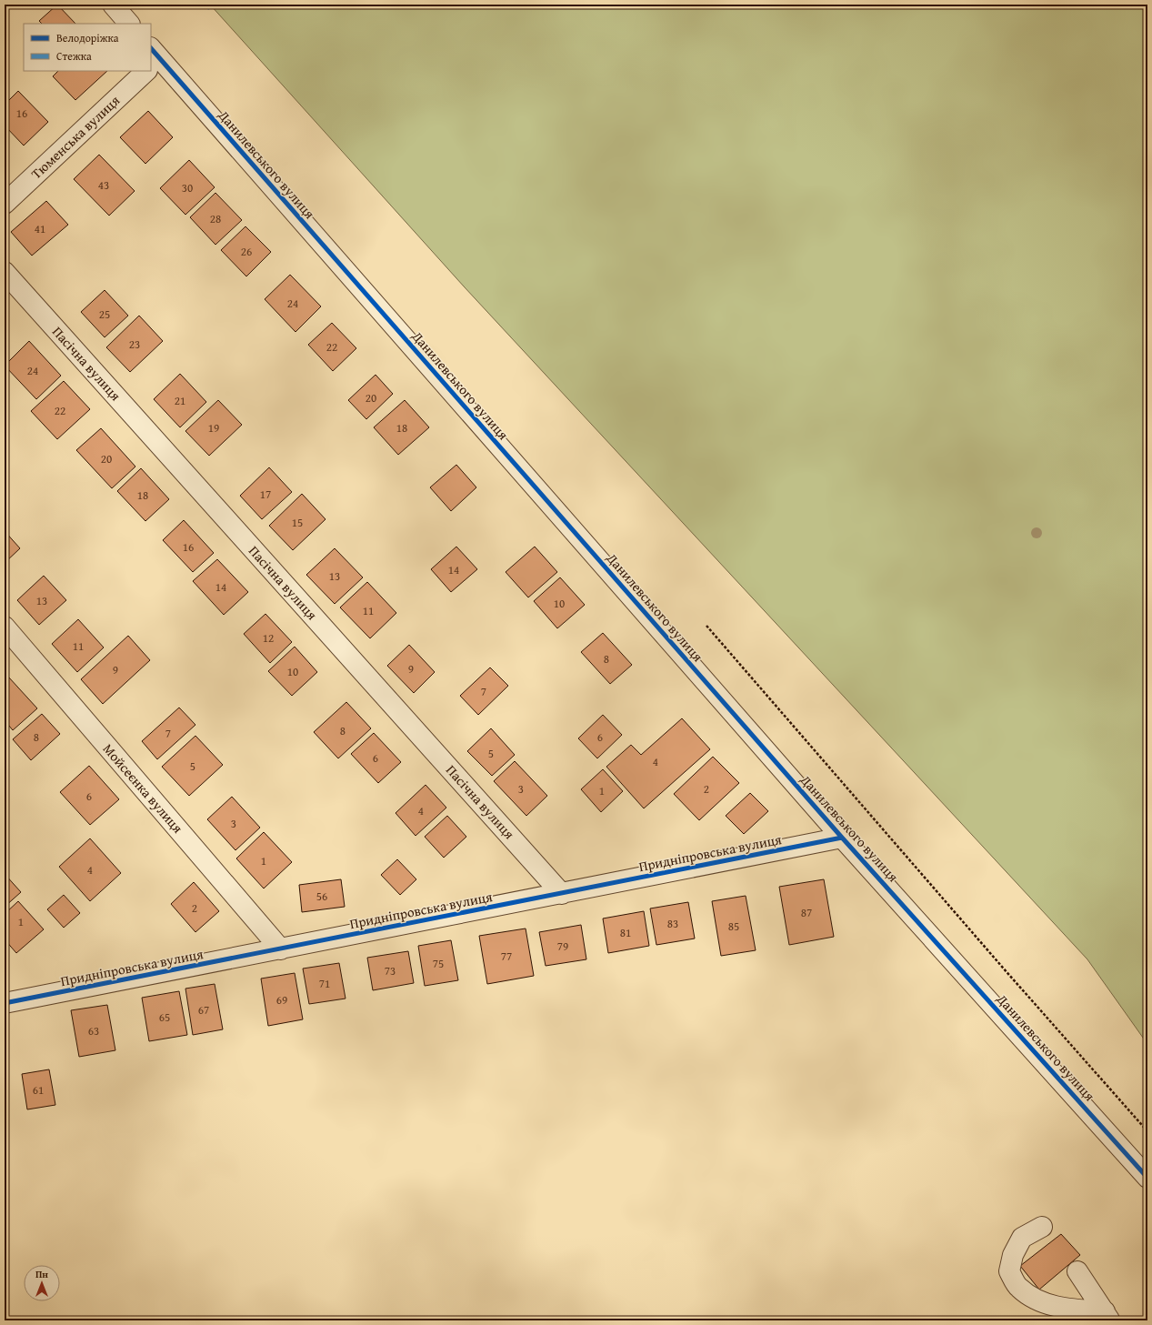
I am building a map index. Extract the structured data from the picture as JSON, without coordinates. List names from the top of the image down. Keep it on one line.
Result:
{"streets":{"street":["Тюменська вулиця","Данилевського вулиця","Пасічна вулиця","Мойсеєнка вулиця","Придніпровська вулиця"]},"crossings":[["Данилевського вулиця","Придніпровська вулиця"],["Пасічна вулиця","Придніпровська вулиця"],["Мойсеєнка вулиця","Придніпровська вулиця"]],"house_numbers":["16","43","30","28","41","26","24","25","23","22","24","20","21","22","19","18","20","17","18","15","16","14","13","14","13","10","11","12","11","8","9","9","10","7","8","7","8","6","5","6","4","5","3","2","1","6","4","3","1","4","56","2","87","1","83","85","81","79","77","75","73","71","69","67","65","63","61"],"legend":["Велодоріжка","Стежка"],"north":"top"}
